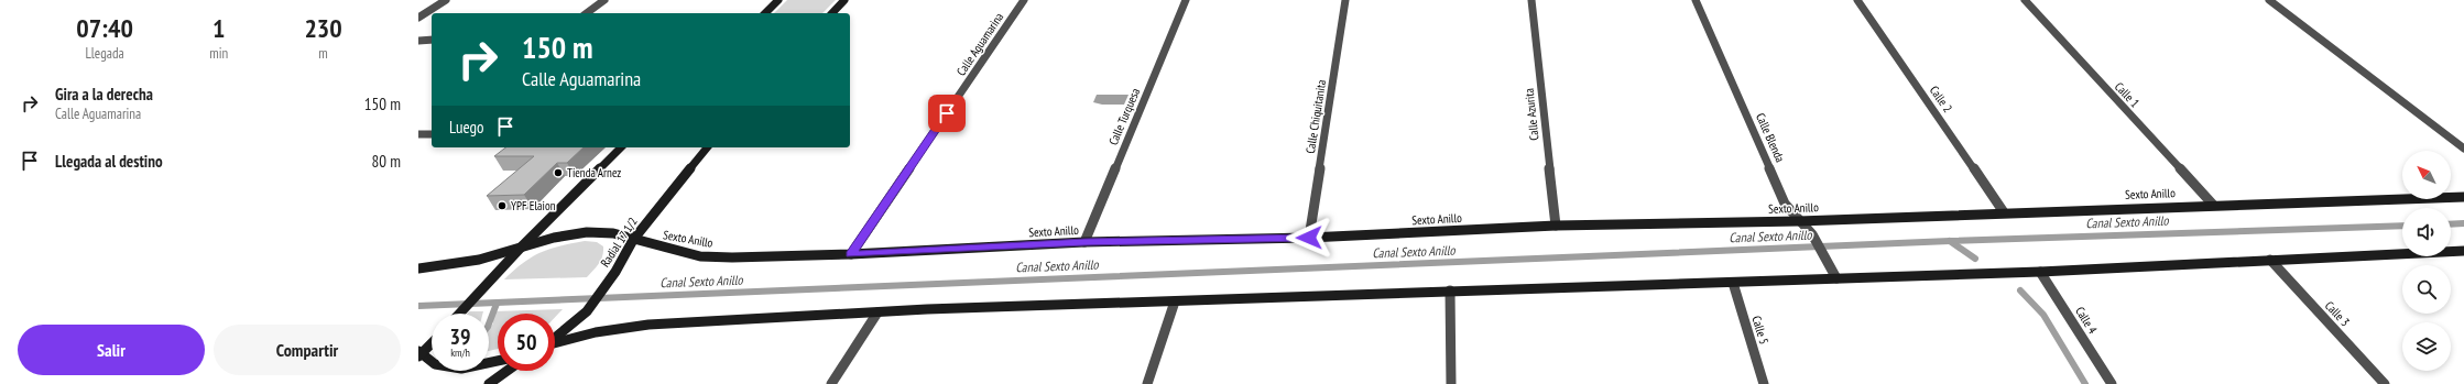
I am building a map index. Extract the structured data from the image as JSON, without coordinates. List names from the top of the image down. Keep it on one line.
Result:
{"streets":{"main road":["Sexto Anillo","Radial 17 1/2"],"street":["Calle Aguamarina","Calle 1","Calle 2","Calle Azurita","Calle Turquesa","Calle Chiquitanita","Calle Blenda","Calle 3","Calle 4","Calle 5"]},"crossings":[["Calle Aguamarina","Sexto Anillo"],["Calle 1","Sexto Anillo"],["Calle 2","Sexto Anillo"],["Calle Azurita","Sexto Anillo"],["Calle Turquesa","Sexto Anillo"],["Calle Chiquitanita","Sexto Anillo"],["Calle Blenda","Sexto Anillo"],["Sexto Anillo","Radial 17 1/2"]],"water":["Canal Sexto Anillo"],"places":["Tienda Arnez","YPF Elaion"],"north":"top left","page":{"eta":["07:40","Llegada","1","min","230","m"],"turn":["150 m","Calle Aguamarina"],"list":[{"name":"Gira a la derecha","note":"Calle Aguamarina","value":"150 m"},{"name":"Llegada al destino","value":"80 m"}],"then":"Luego","speed":"39 km/h","limit":"50","buttons":["Salir","Compartir"]}}
